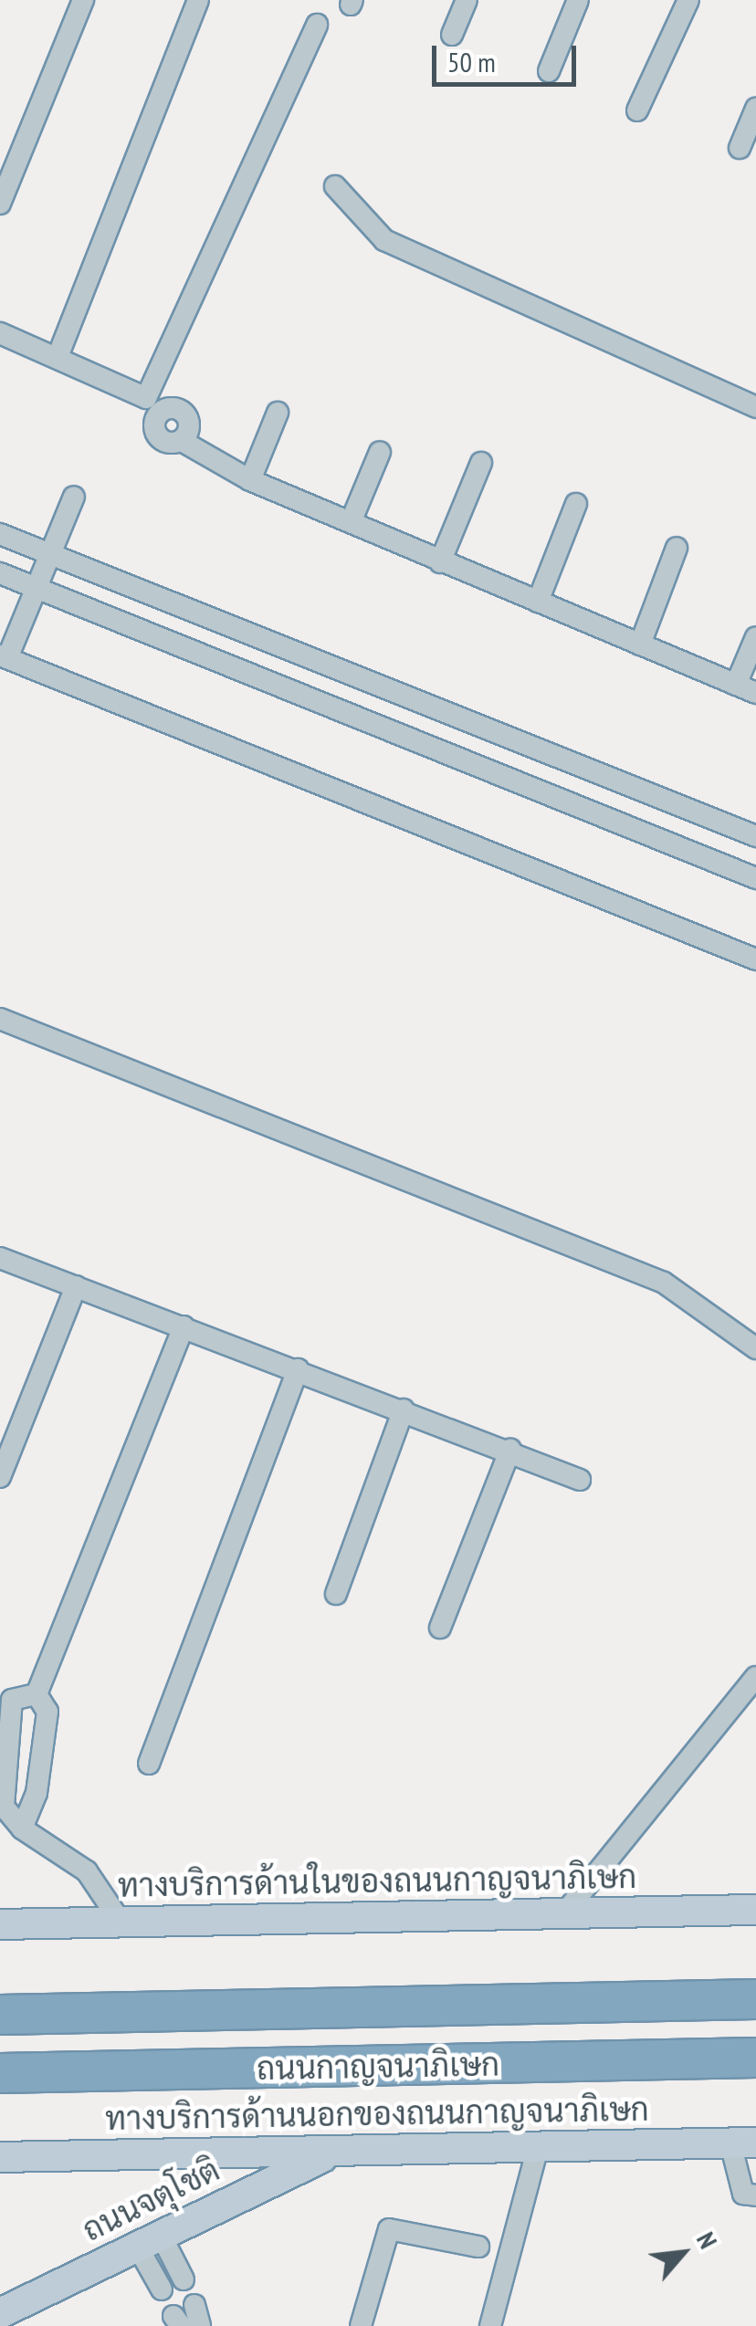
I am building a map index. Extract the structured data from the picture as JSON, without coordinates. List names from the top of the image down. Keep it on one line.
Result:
{"streets":{"highway":["ถนนกาญจนาภิเษก"],"main road":["ทางบริการด้านในของถนนกาญจนาภิเษก","ทางบริการด้านนอกของถนนกาญจนาภิเษก","ถนนจตุโชติ"]},"crossings":[["ทางบริการด้านนอกของถนนกาญจนาภิเษก","ถนนจตุโชติ"]],"scale_bar":"50 m","north":"top right"}
